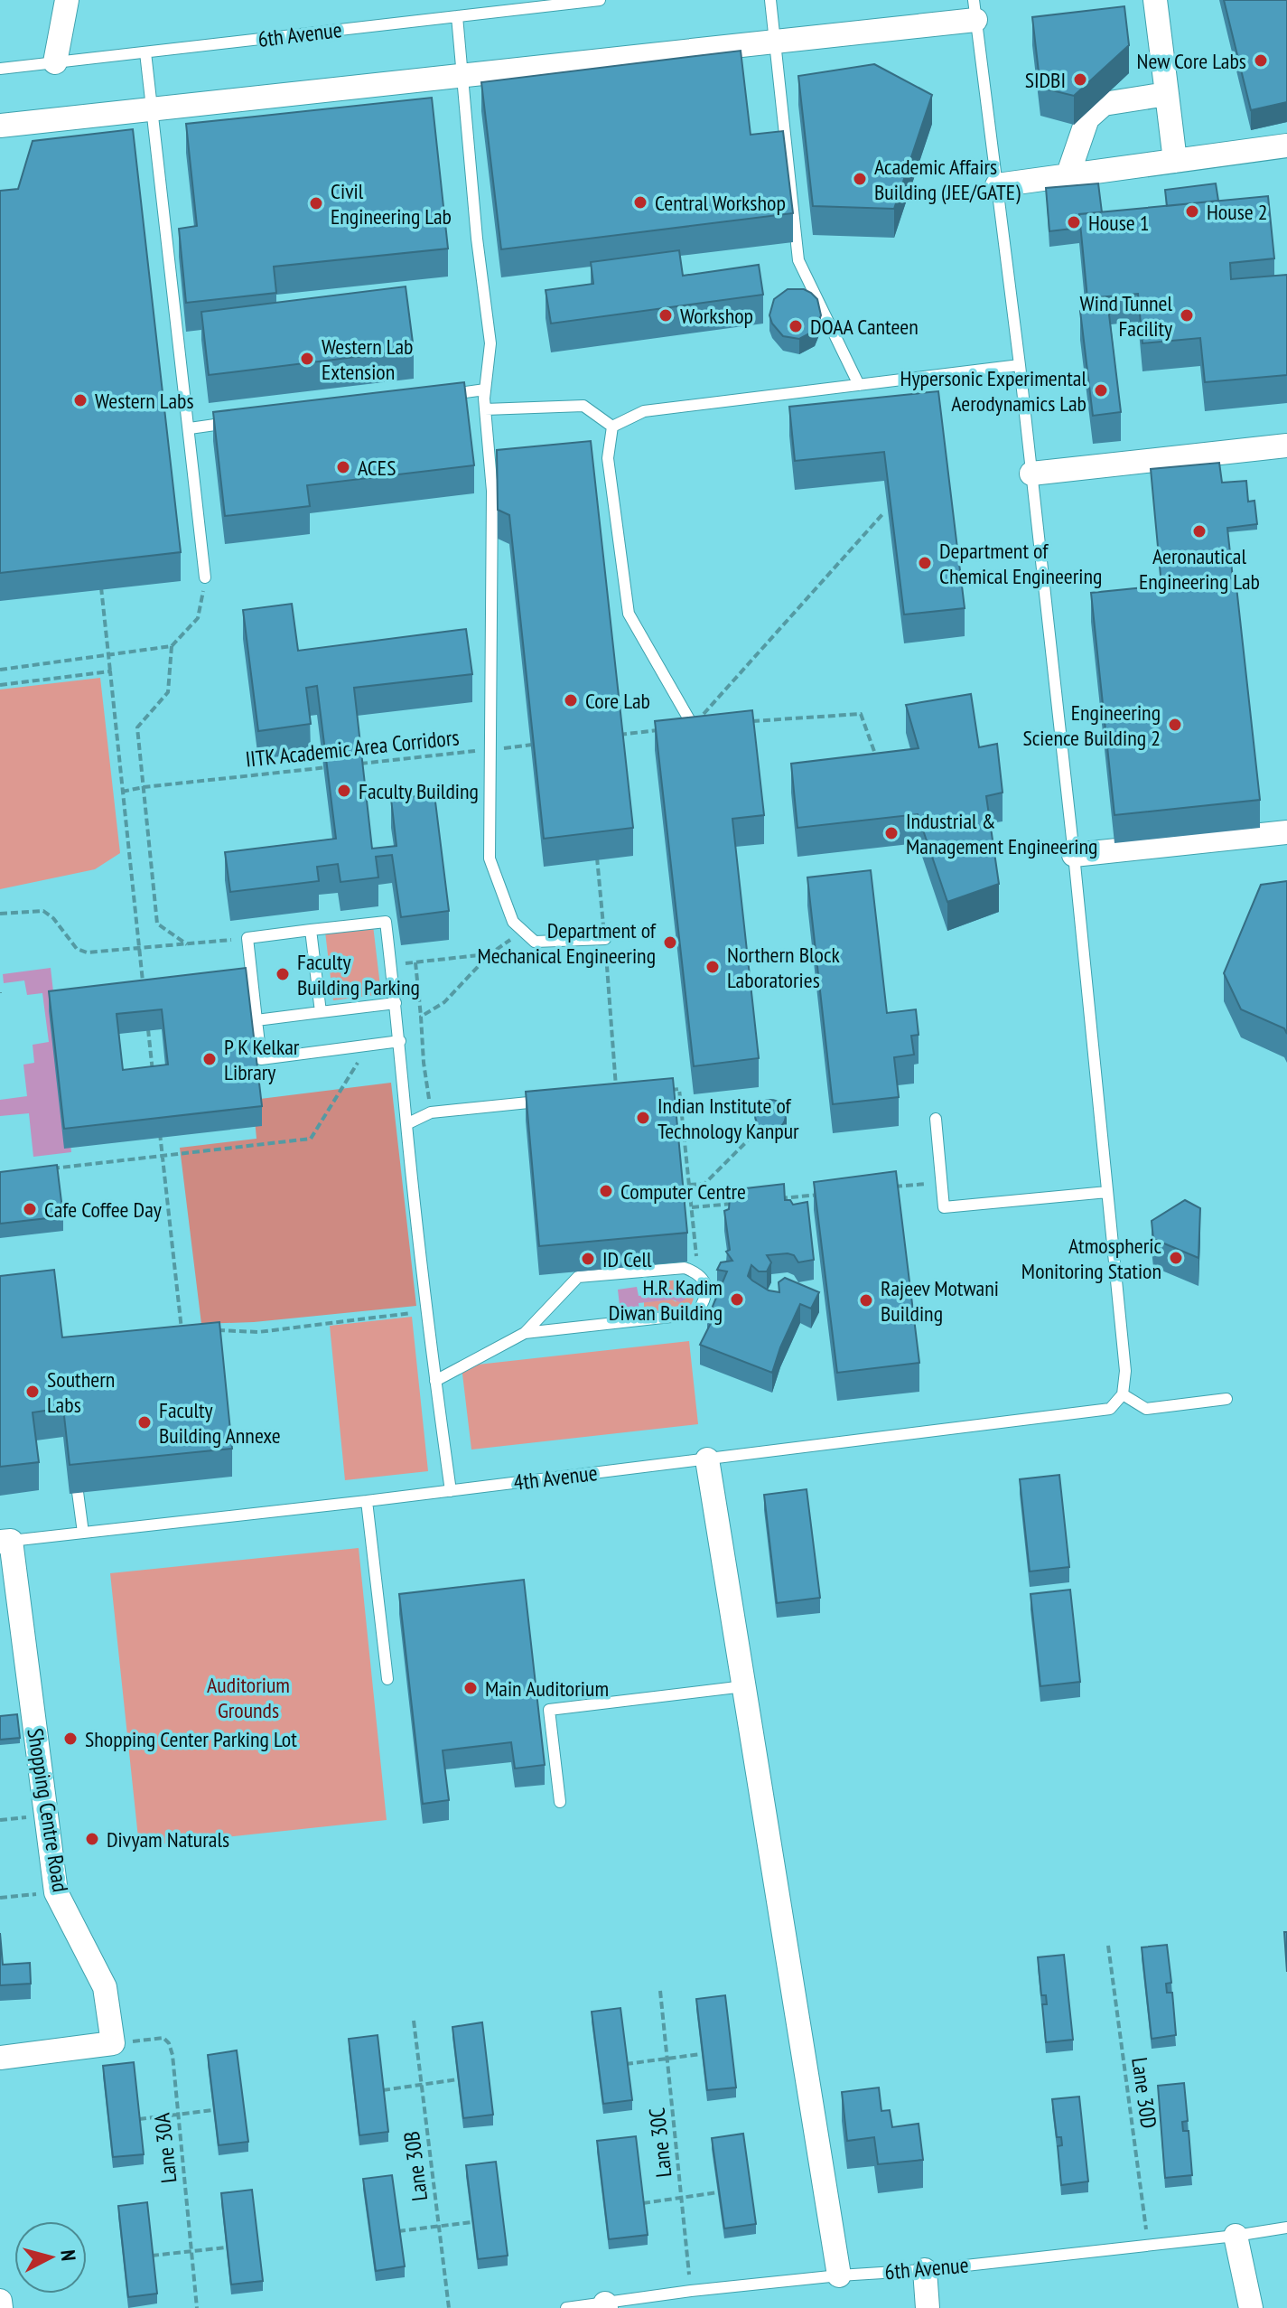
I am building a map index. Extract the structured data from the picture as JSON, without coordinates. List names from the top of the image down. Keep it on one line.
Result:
{"streets":{"street":["Shopping Centre Road"],"lane":["6th Avenue","4th Avenue"],"path":["IITK Academic Area Corridors","Lane 30D","Lane 30C","Lane 30A","Lane 30B"]},"crossings":[["6th Avenue","Lane 30D"],["6th Avenue","Lane 30C"],["4th Avenue","Shopping Centre Road"],["Shopping Centre Road","Lane 30A"]],"parks":["Auditorium Grounds"],"places":["New Core Labs","SIDBI","Academic Affairs Building (JEE/GATE)","Central Workshop","Civil Engineering Lab","House 2","House 1","Workshop","Wind Tunnel Facility","DOAA Canteen","Western Lab Extension","Hypersonic Experimental Aerodynamics Lab","Western Labs","ACES","Aeronautical Engineering Lab","Department of Chemical Engineering","Core Lab","Engineering Science Building 2","Faculty Building","Industrial & Management Engineering","Department of Mechanical Engineering","Northern Block Laboratories","Faculty Building Parking","P K Kelkar Library","Indian Institute of Technology Kanpur","Computer Centre","Cafe Coffee Day","Atmospheric Monitoring Station","ID Cell","H.R. Kadim Diwan Building","Rajeev Motwani Building","Southern Labs","Faculty Building Annexe","Main Auditorium","Shopping Center Parking Lot","Divyam Naturals"],"north":"right"}
